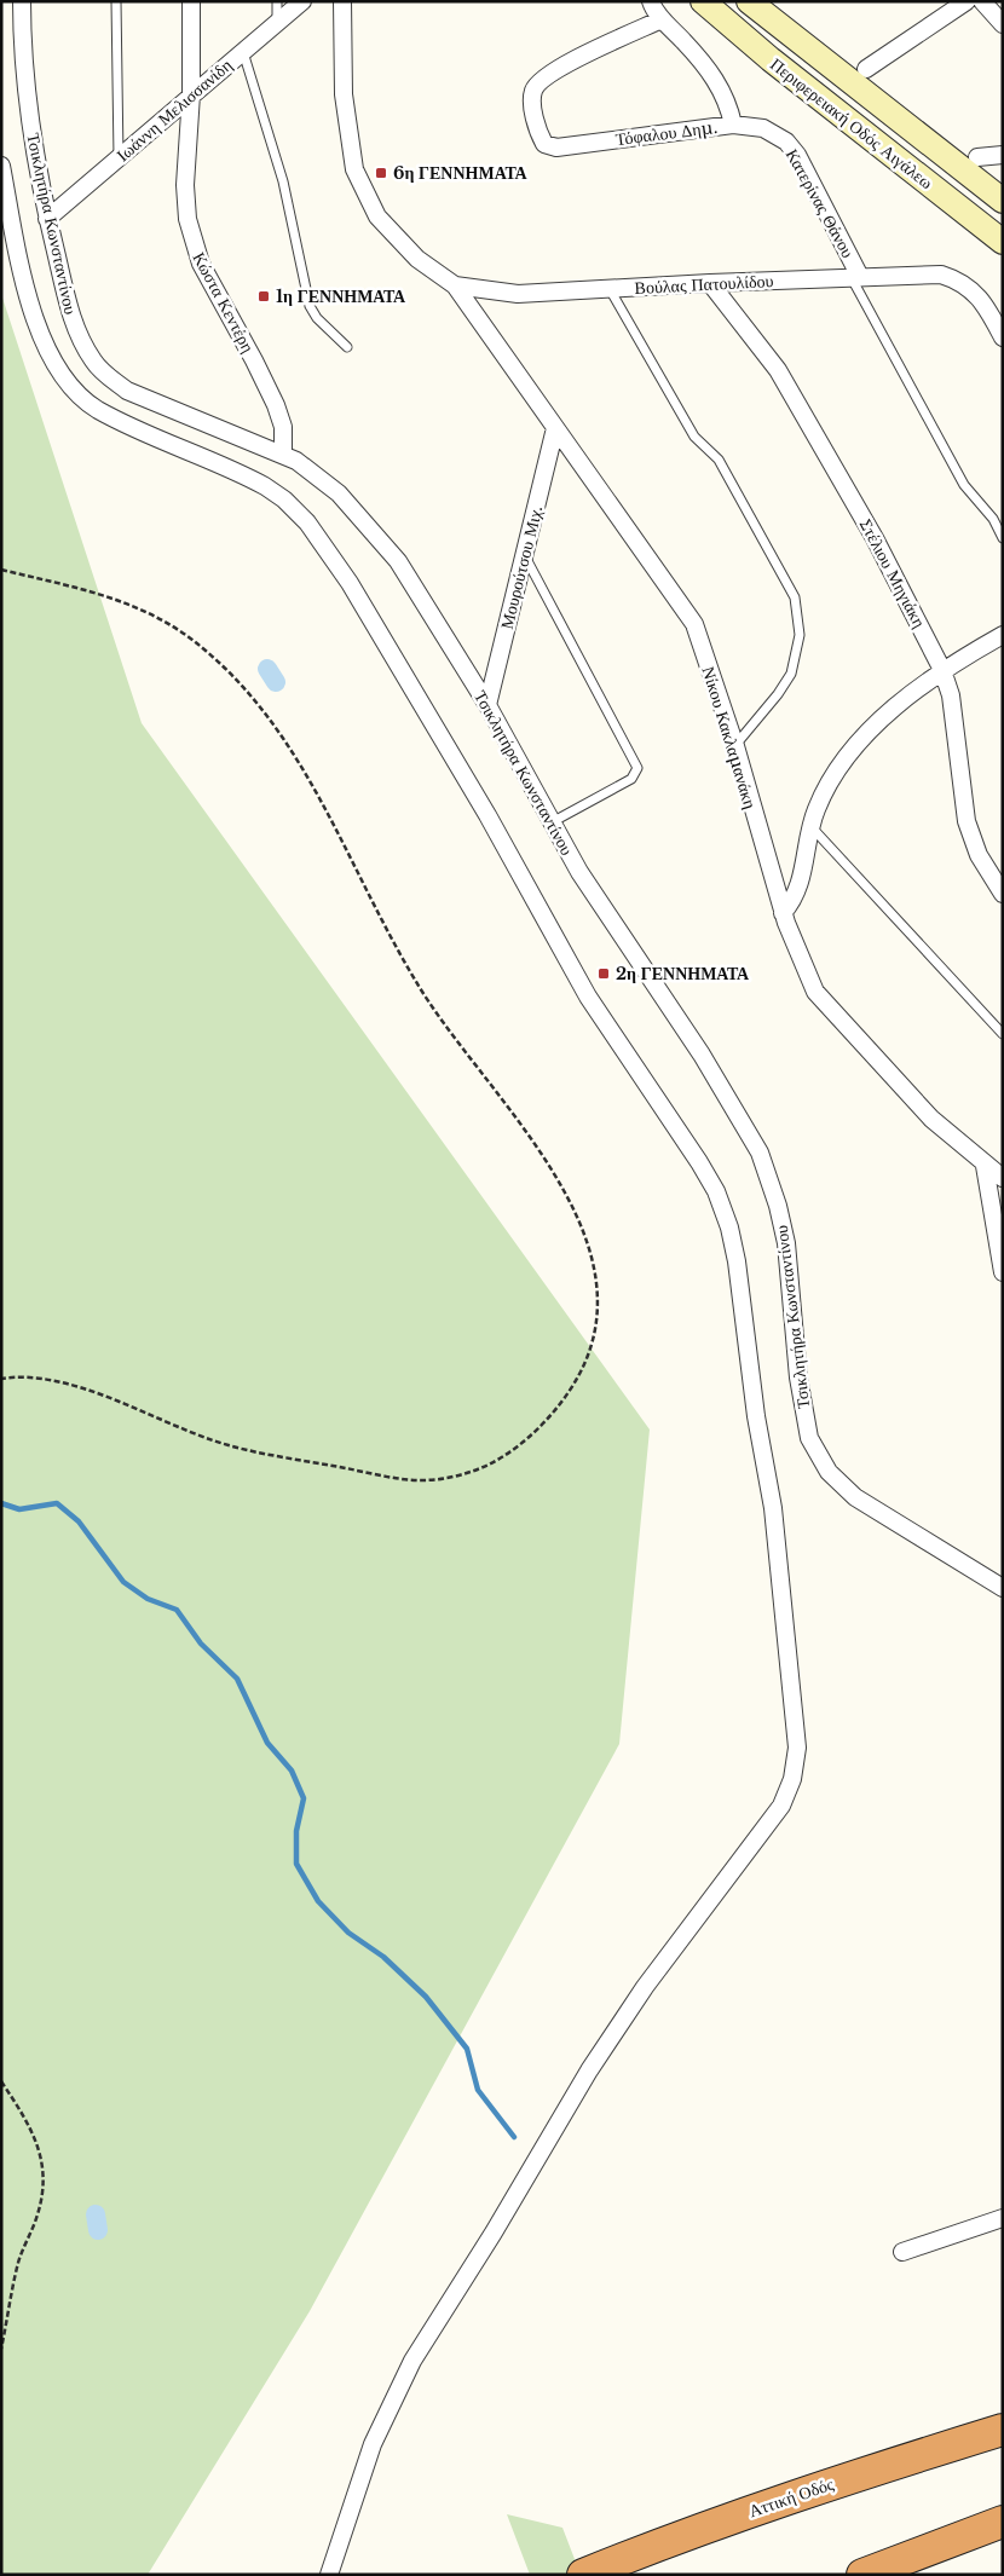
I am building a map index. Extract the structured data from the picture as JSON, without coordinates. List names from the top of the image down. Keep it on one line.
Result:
{"streets":{"highway":["Αττική Οδός"],"main road":["Περιφερειακή Οδός Αιγάλεω"],"street":["Ιωάννη Μελισσανίδη","Τόφαλου Δημ.","Κατερίνας Θάνου","Τσικλητήρα Κωνσταντίνου","Βούλας Πατουλίδου","Κώστα Κεντέρη","Μουρούτσου Μιχ.","Στέλιου Μηγιάκη","Νίκου Κακλαμανάκη"]},"crossings":[["Ιωάννη Μελισσανίδη","Τσικλητήρα Κωνσταντίνου"],["Ιωάννη Μελισσανίδη","Κώστα Κεντέρη"],["Τόφαλου Δημ.","Κατερίνας Θάνου"],["Κατερίνας Θάνου","Βούλας Πατουλίδου"],["Τσικλητήρα Κωνσταντίνου","Κώστα Κεντέρη"],["Τσικλητήρα Κωνσταντίνου","Μουρούτσου Μιχ."],["Βούλας Πατουλίδου","Στέλιου Μηγιάκη"],["Βούλας Πατουλίδου","Νίκου Κακλαμανάκη"],["Μουρούτσου Μιχ.","Νίκου Κακλαμανάκη"]],"places":{"transit":["6η ΓΕΝΝΗΜΑΤΑ","1η ΓΕΝΝΗΜΑΤΑ","2η ΓΕΝΝΗΜΑΤΑ"]}}
